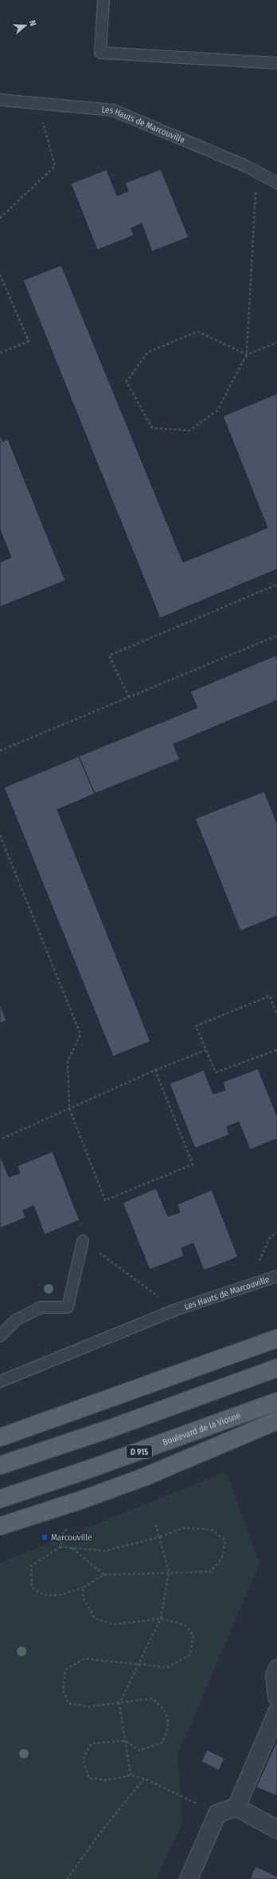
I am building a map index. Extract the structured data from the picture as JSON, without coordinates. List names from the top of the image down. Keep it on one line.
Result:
{"streets":{"main road":["Boulevard de la Viosne","D 915"],"lane":["Les Hauts de Marcouville"]},"places":{"transit":["Marcouville"]},"north":"right"}
